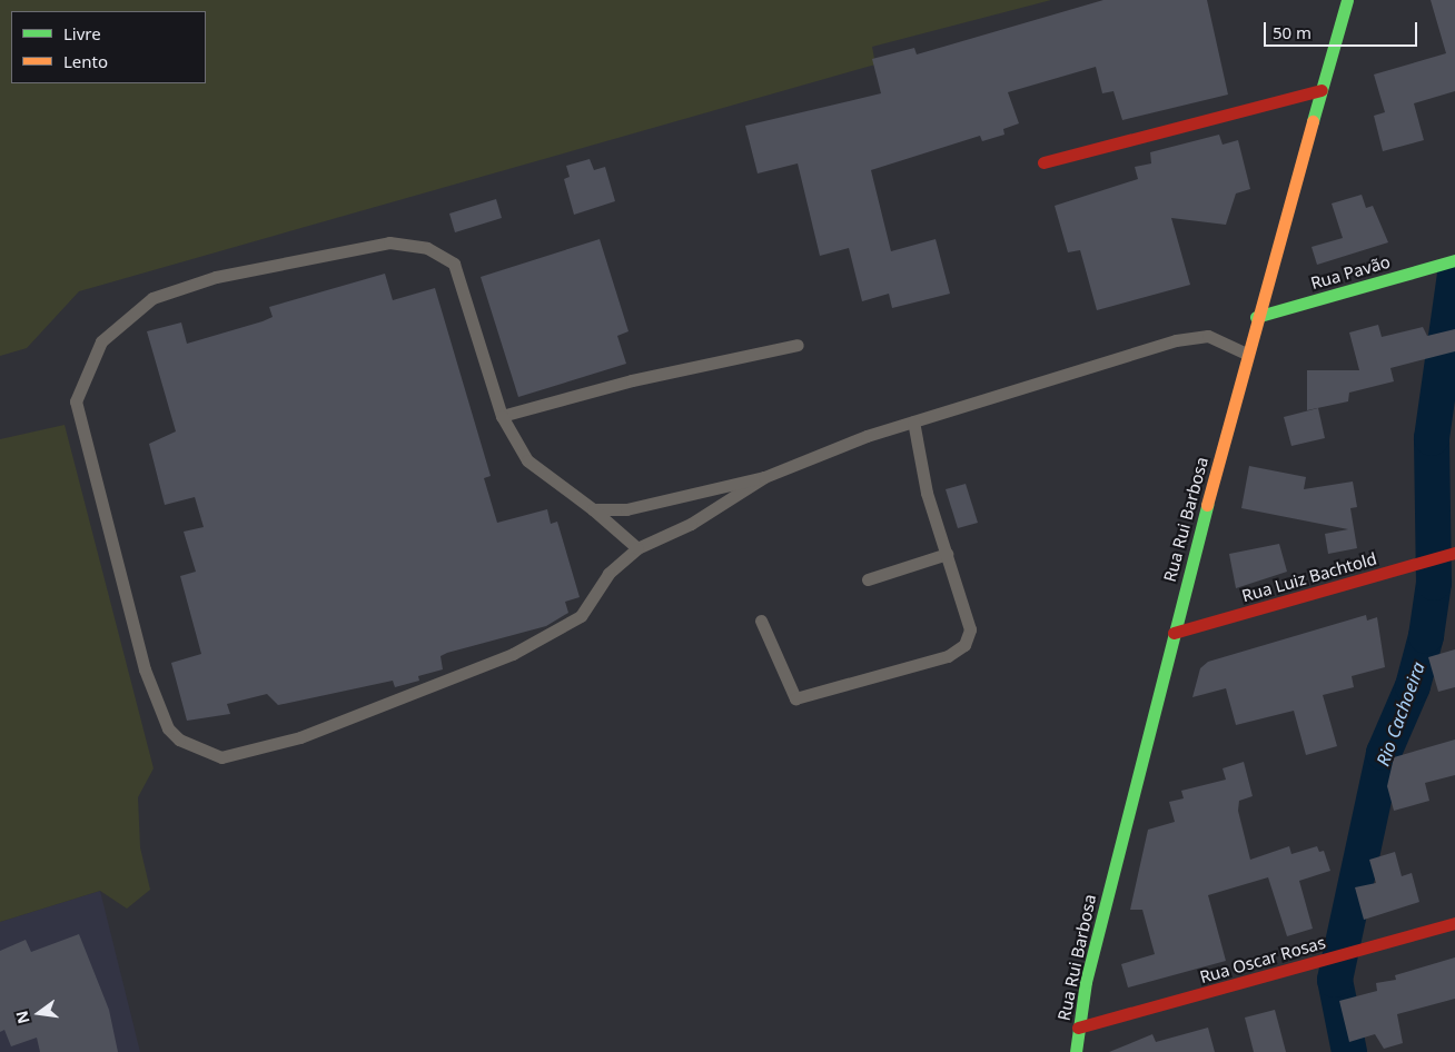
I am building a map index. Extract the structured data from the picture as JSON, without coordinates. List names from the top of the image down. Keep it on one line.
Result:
{"streets":{"street":["Rua Pavão","Rua Rui Barbosa","Rua Luiz Bachtold","Rua Oscar Rosas"]},"crossings":[["Rua Pavão","Rua Rui Barbosa"],["Rua Rui Barbosa","Rua Luiz Bachtold"],["Rua Rui Barbosa","Rua Oscar Rosas"]],"water":["Rio Cachoeira"],"legend":["Livre","Lento"],"scale_bar":"50 m","north":"left"}
